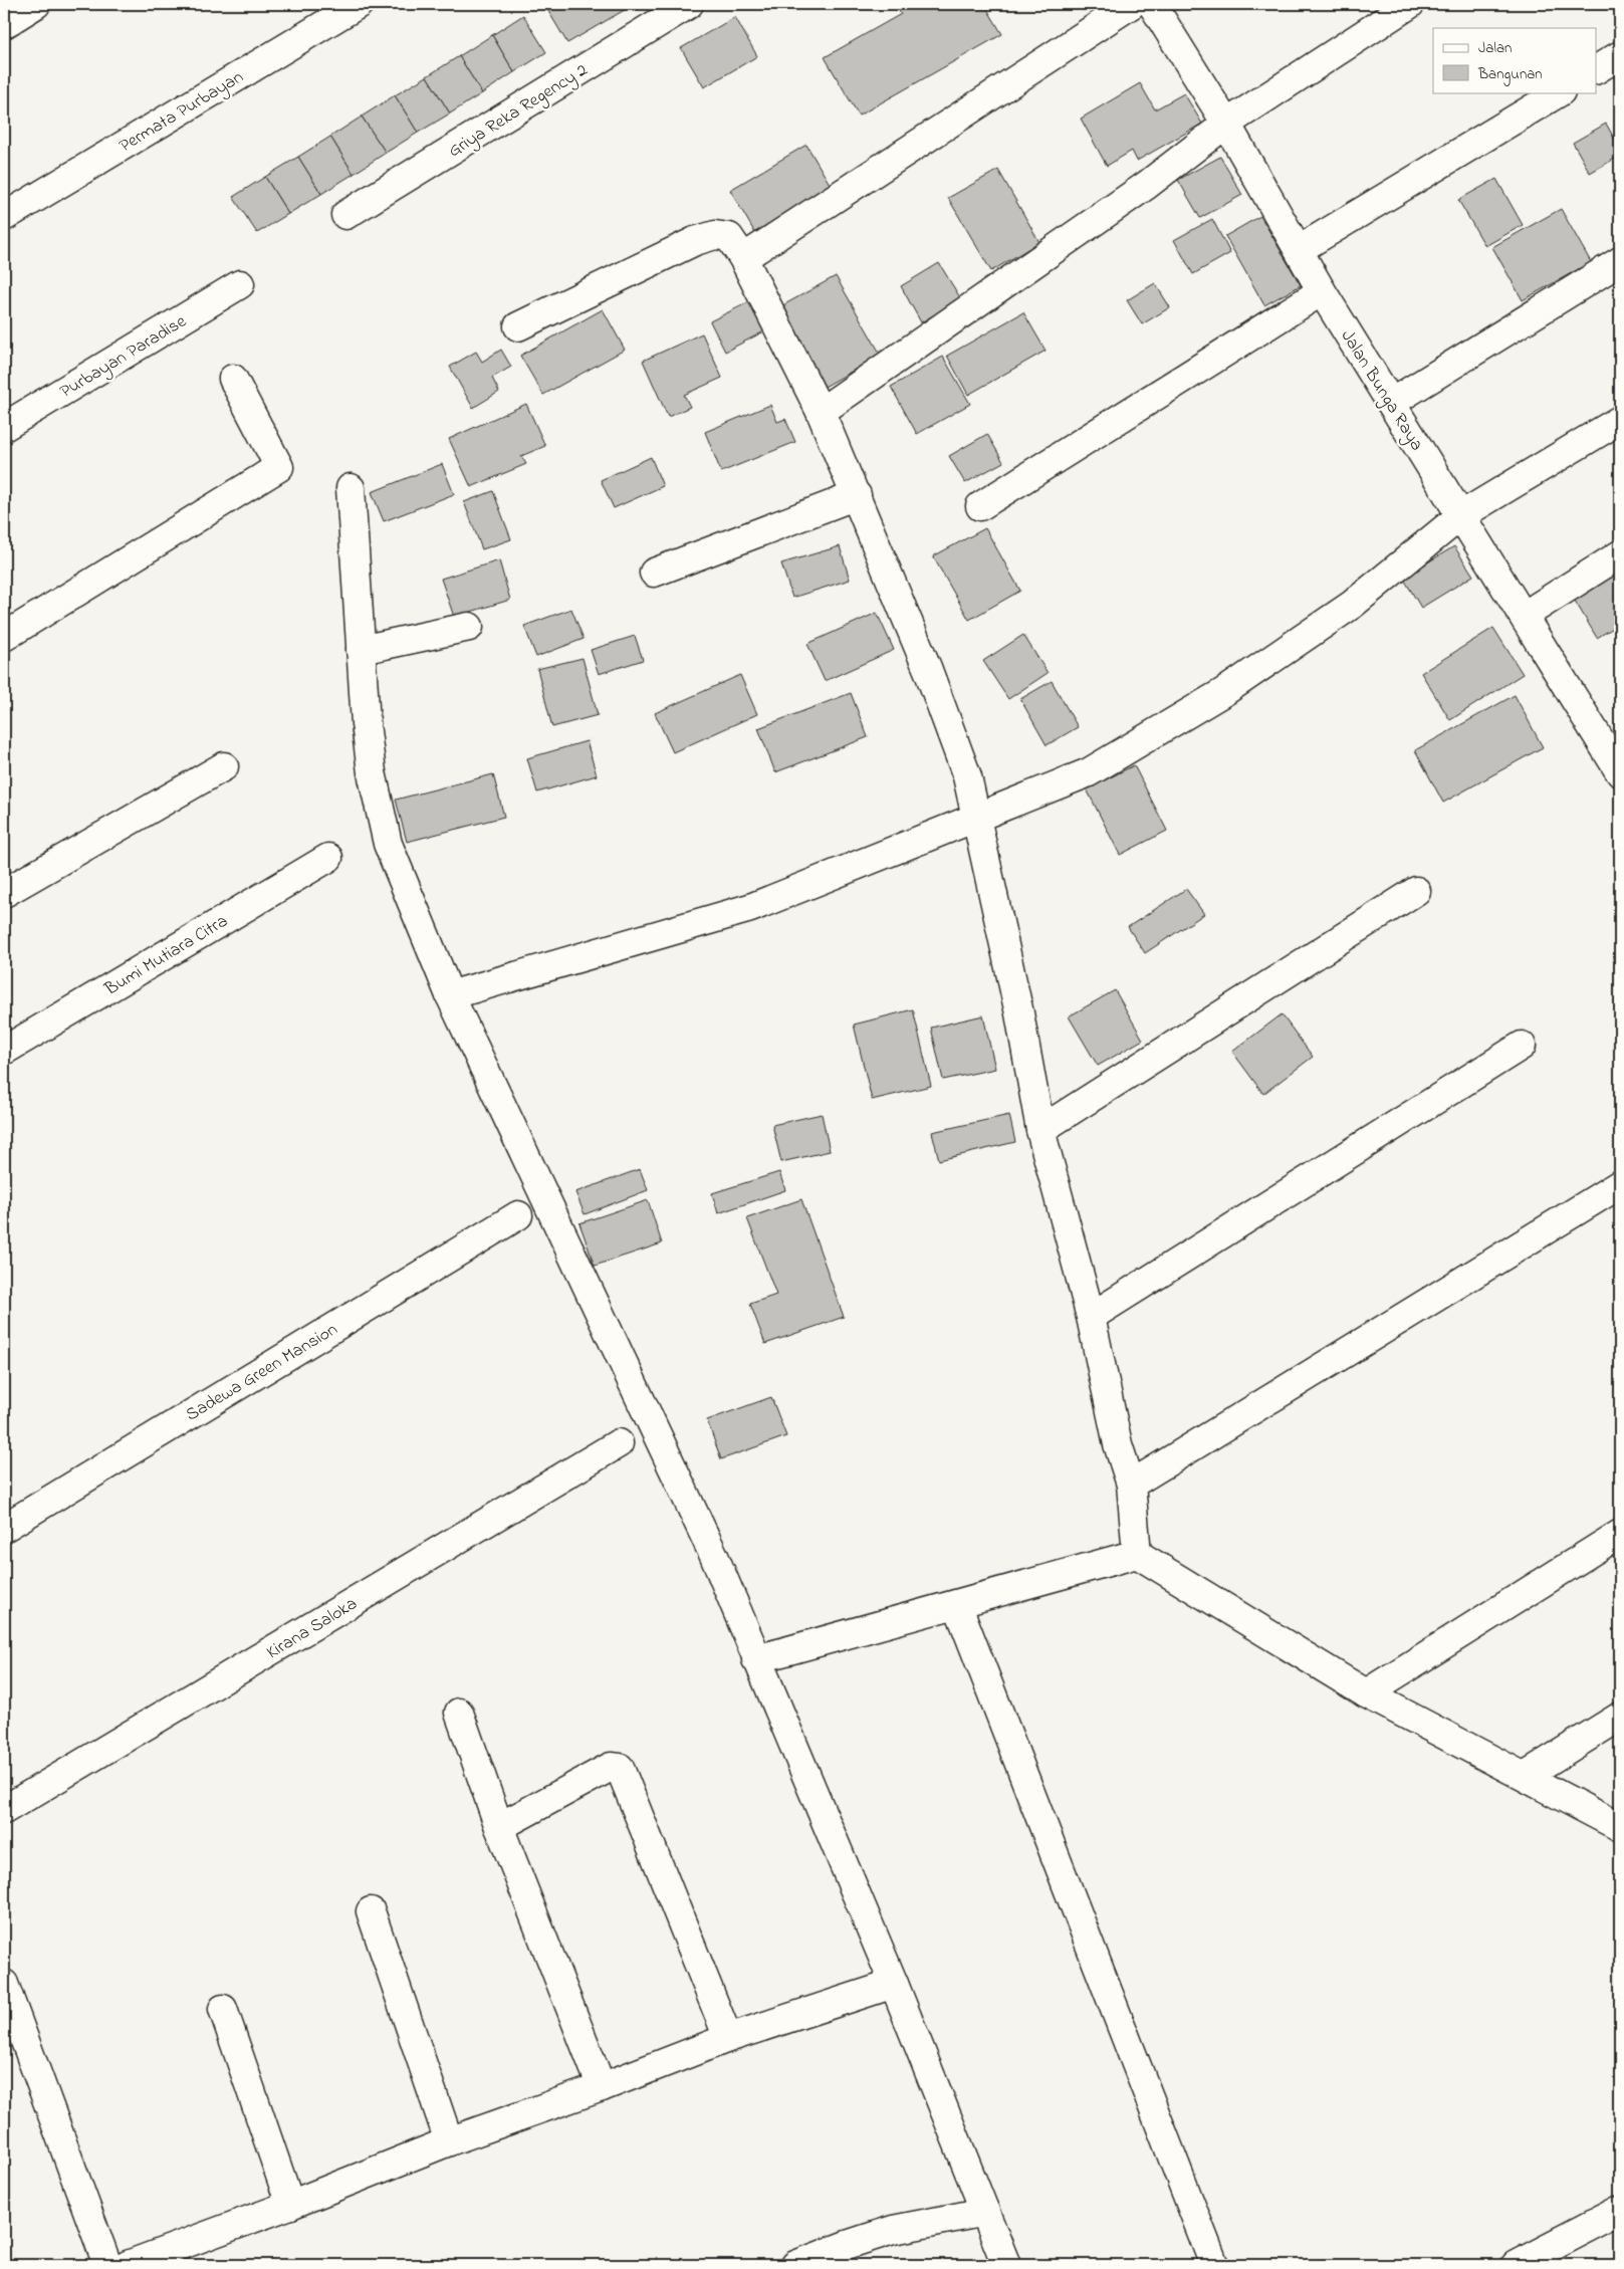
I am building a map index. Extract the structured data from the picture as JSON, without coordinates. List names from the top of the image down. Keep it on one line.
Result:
{"streets":{"street":["Griya Reka Regency 2","Permata Purbayan","Purbayan Paradise","Jalan Bunga Raya","Bumi Mutiara Citra","Sadewa Green Mansion","Kirana Saloka"]},"legend":["Jalan","Bangunan"]}
